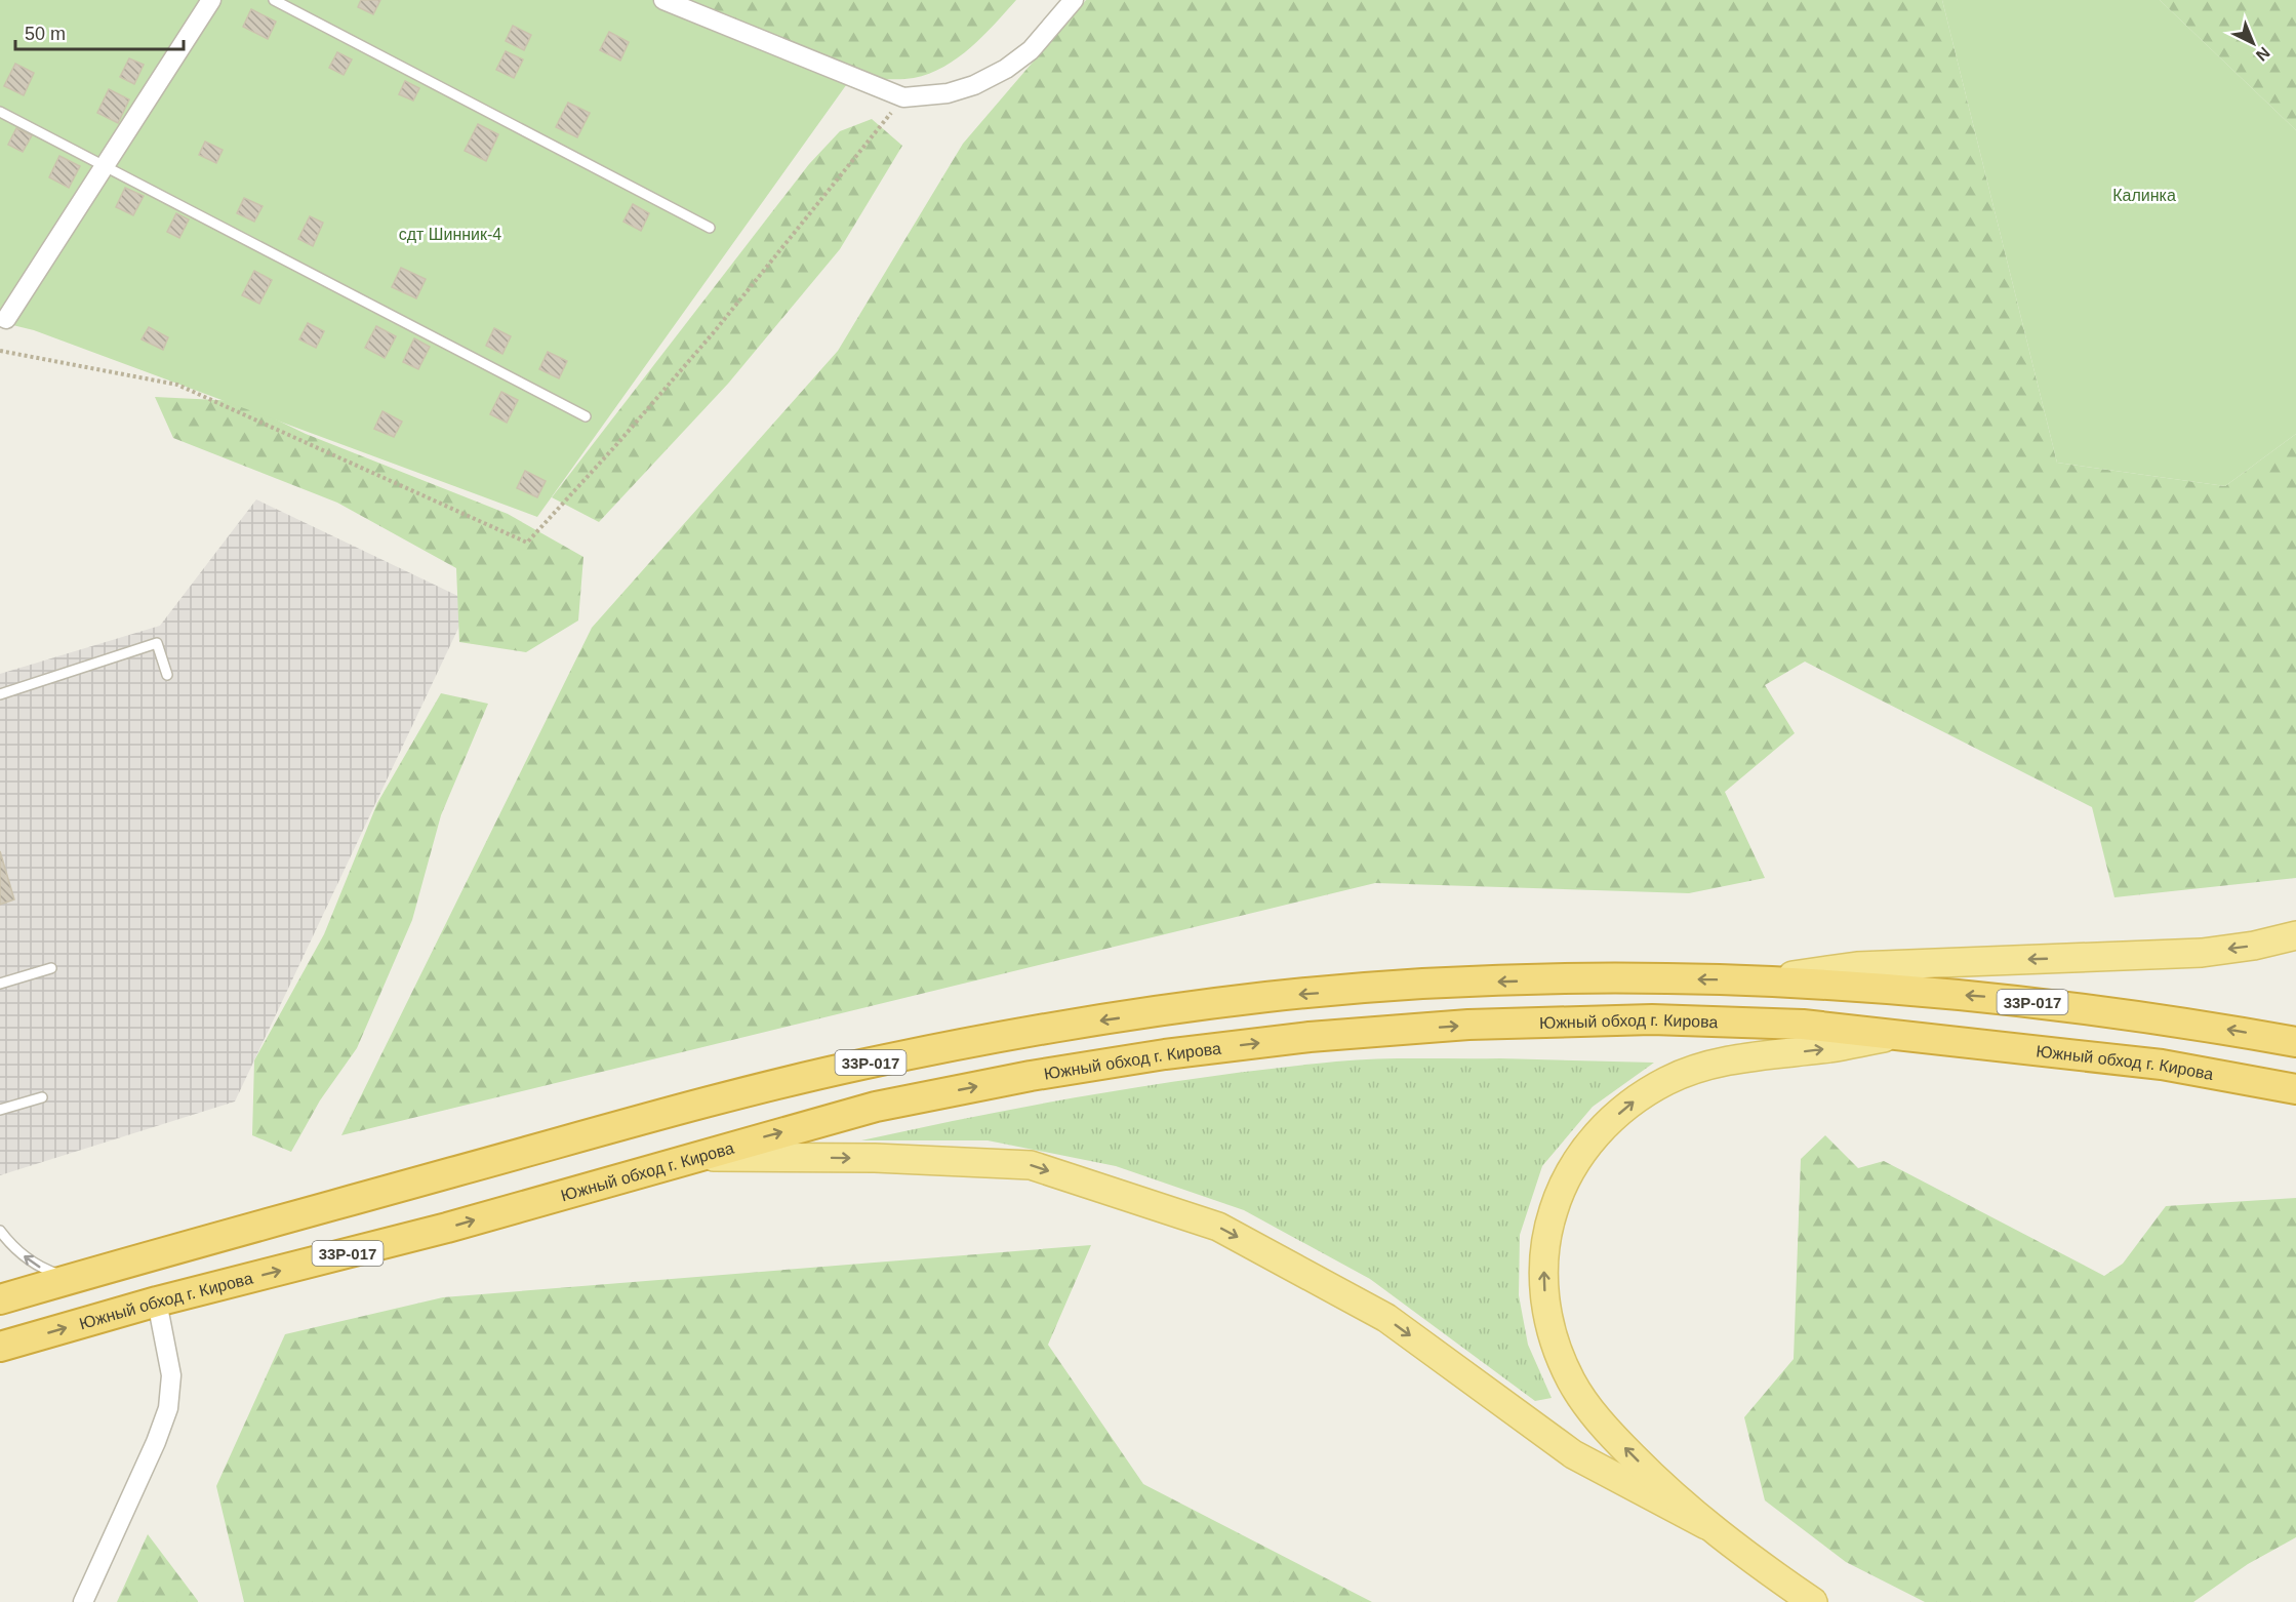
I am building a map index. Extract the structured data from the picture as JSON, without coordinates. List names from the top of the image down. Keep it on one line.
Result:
{"streets":{"highway":["33Р-017","Южный обход г. Кирова"]},"parks":["Калинка","сдт Шинник-4"],"scale_bar":"50 m","north":"bottom right"}
